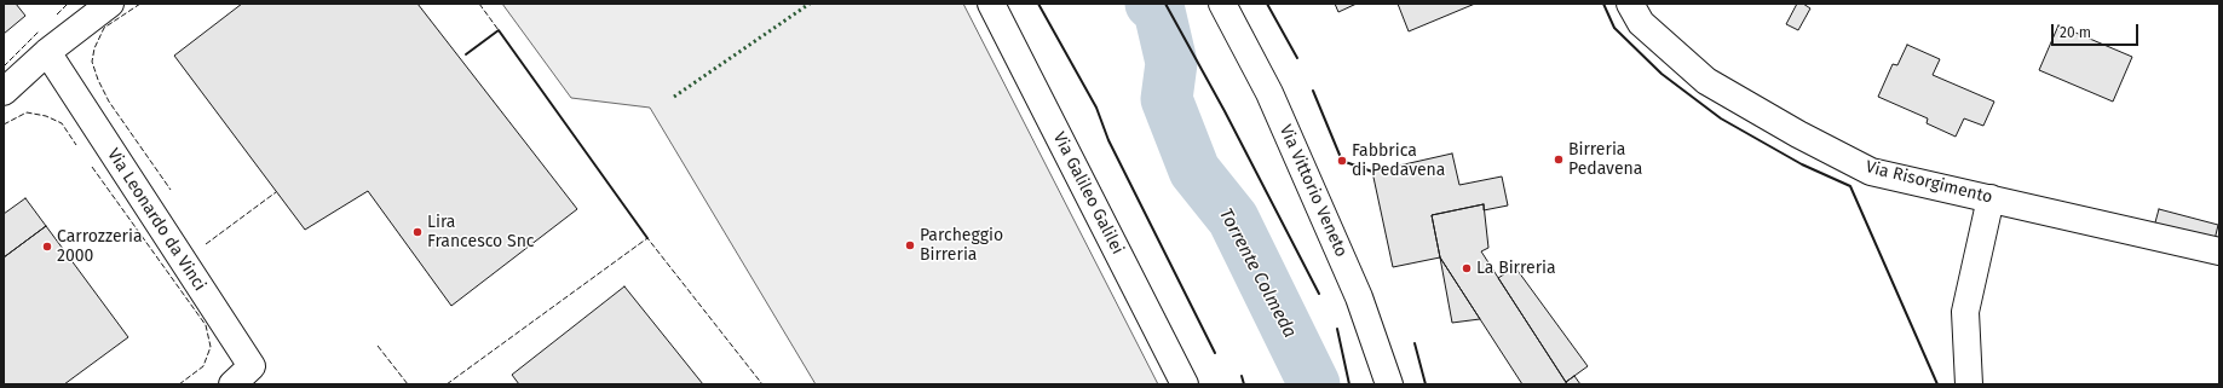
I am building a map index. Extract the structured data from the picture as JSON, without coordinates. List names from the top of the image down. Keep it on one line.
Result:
{"streets":{"street":["Via Risorgimento","Via Vittorio Veneto","Via Galileo Galilei","Via Leonardo da Vinci"]},"water":["Torrente Colmeda"],"places":["Birreria Pedavena","Fabbrica di Pedavena","Lira Francesco Snc","Parcheggio Birreria","Carrozzeria 2000","La Birreria"],"scale_bar":"20 m"}
